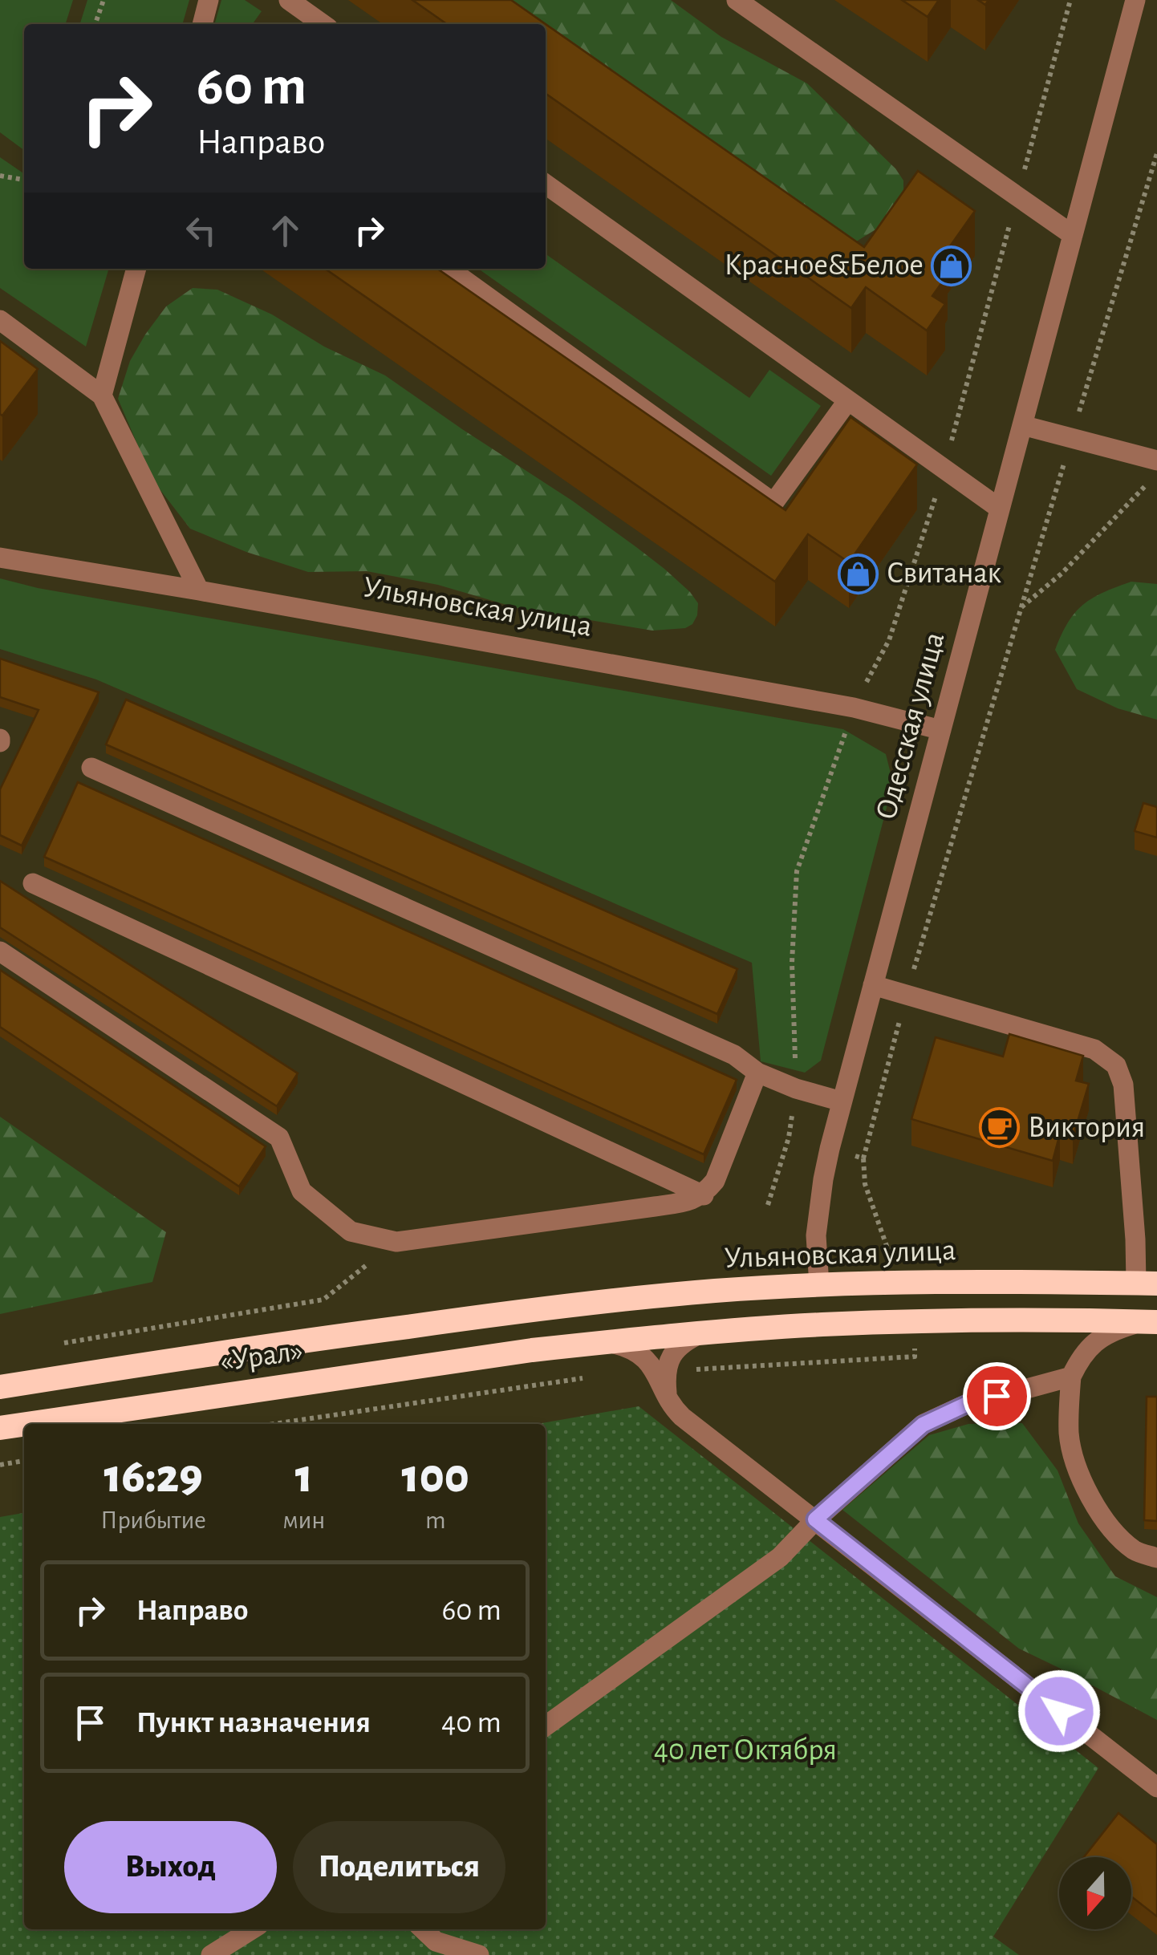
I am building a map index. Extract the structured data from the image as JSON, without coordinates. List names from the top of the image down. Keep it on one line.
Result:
{"streets":{"highway":["Ульяновская улица","«Урал»"],"street":["Одесская улица"]},"crossings":[["Ульяновская улица","Одесская улица"],["Ульяновская улица","«Урал»"]],"parks":["40 лет Октября"],"places":{"shop":["Красное&Белое","Свитанак"],"cafe":["Виктория"]},"north":"bottom","page":{"turn":["60 m","Направо"],"eta":["16:29","Прибытие","1","мин","100","m"],"list":[{"name":"Направо","value":"60 m"},{"name":"Пункт назначения","value":"40 m"}],"buttons":["Выход","Поделиться"]}}
